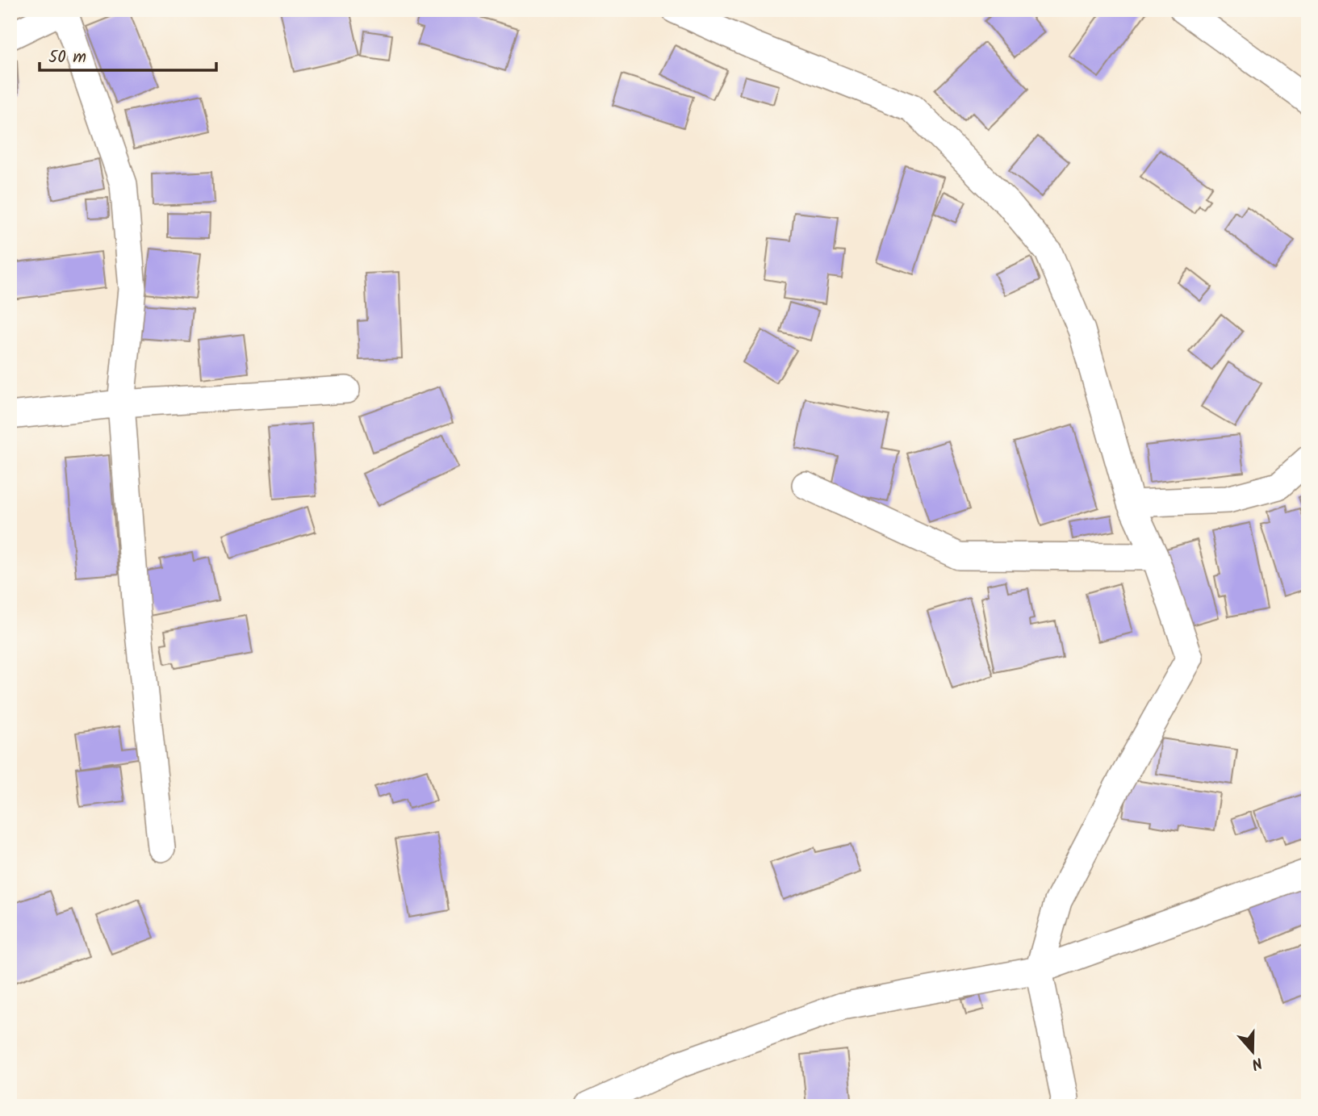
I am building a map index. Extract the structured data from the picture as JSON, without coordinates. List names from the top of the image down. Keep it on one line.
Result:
{"scale_bar":"50 m","north":"bottom"}
